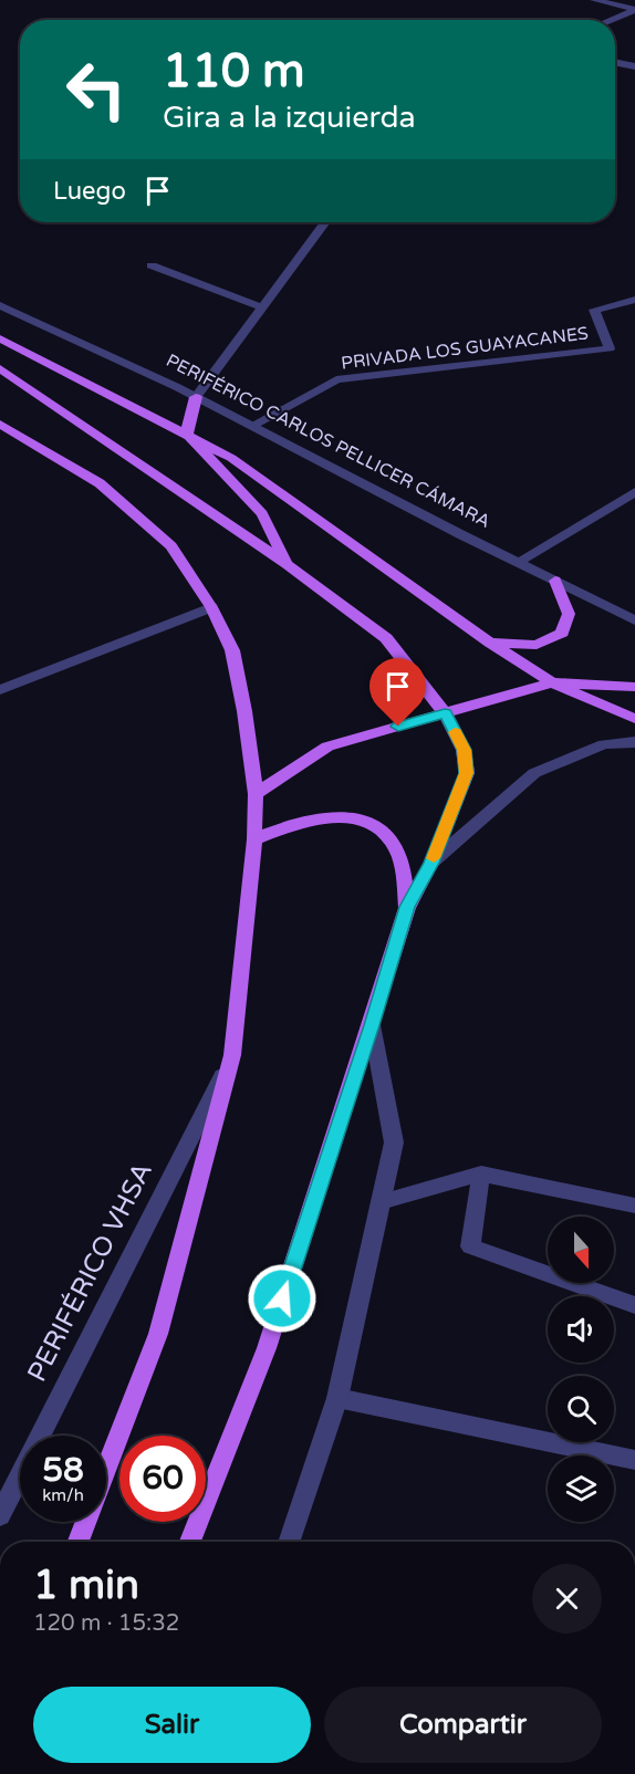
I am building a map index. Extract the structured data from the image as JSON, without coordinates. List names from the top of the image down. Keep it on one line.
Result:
{"streets":{"street":["PRIVADA LOS GUAYACANES","PERIFÉRICO CARLOS PELLICER CÁMARA","PERIFÉRICO VHSA"]},"crossings":[["PRIVADA LOS GUAYACANES","PERIFÉRICO CARLOS PELLICER CÁMARA"]],"north":"bottom","page":{"turn":["110 m","Gira a la izquierda"],"then":"Luego","speed":"58 km/h","limit":"60","heading":["1 min","120 m · 15:32"],"buttons":["Salir","Compartir"]}}
